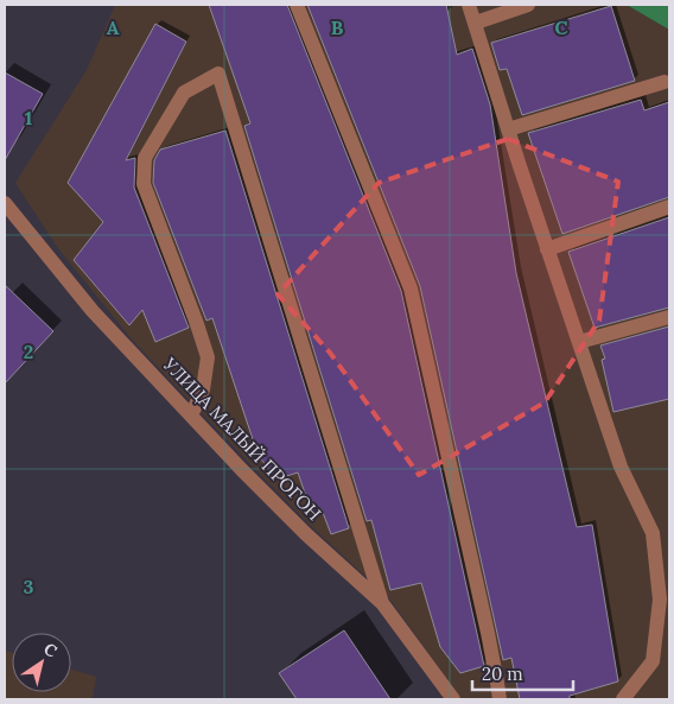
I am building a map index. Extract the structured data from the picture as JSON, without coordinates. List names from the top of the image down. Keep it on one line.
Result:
{"streets":{"street":["УЛИЦА МАЛЫЙ ПРОГОН"]},"scale_bar":"20 m","north":"top right","grid":{"columns":["A","B","C"],"rows":["1","2","3"]}}
